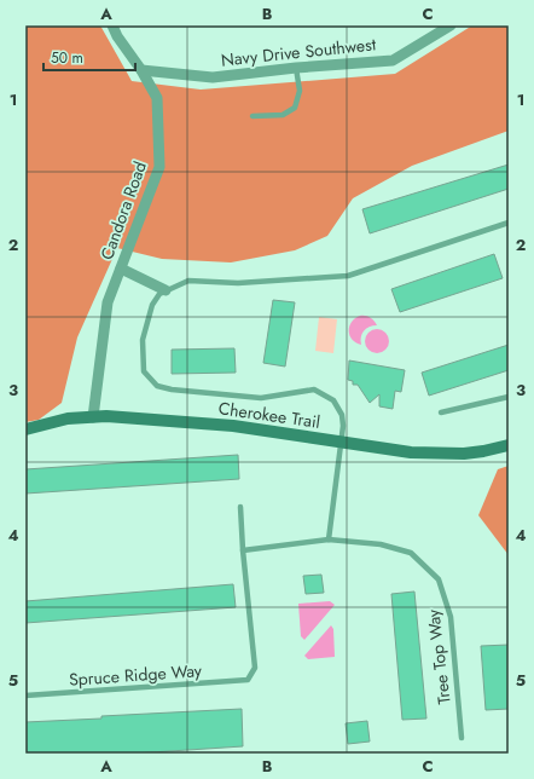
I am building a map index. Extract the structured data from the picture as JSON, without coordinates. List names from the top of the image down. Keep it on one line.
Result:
{"streets":{"street":["Navy Drive Southwest","Candora Road","Cherokee Trail"],"lane":["Tree Top Way","Spruce Ridge Way"]},"crossings":[["Navy Drive Southwest","Candora Road"],["Candora Road","Cherokee Trail"],["Tree Top Way","Spruce Ridge Way"]],"scale_bar":"50 m","grid":{"columns":["A","B","C"],"rows":["1","2","3","4","5"]}}
